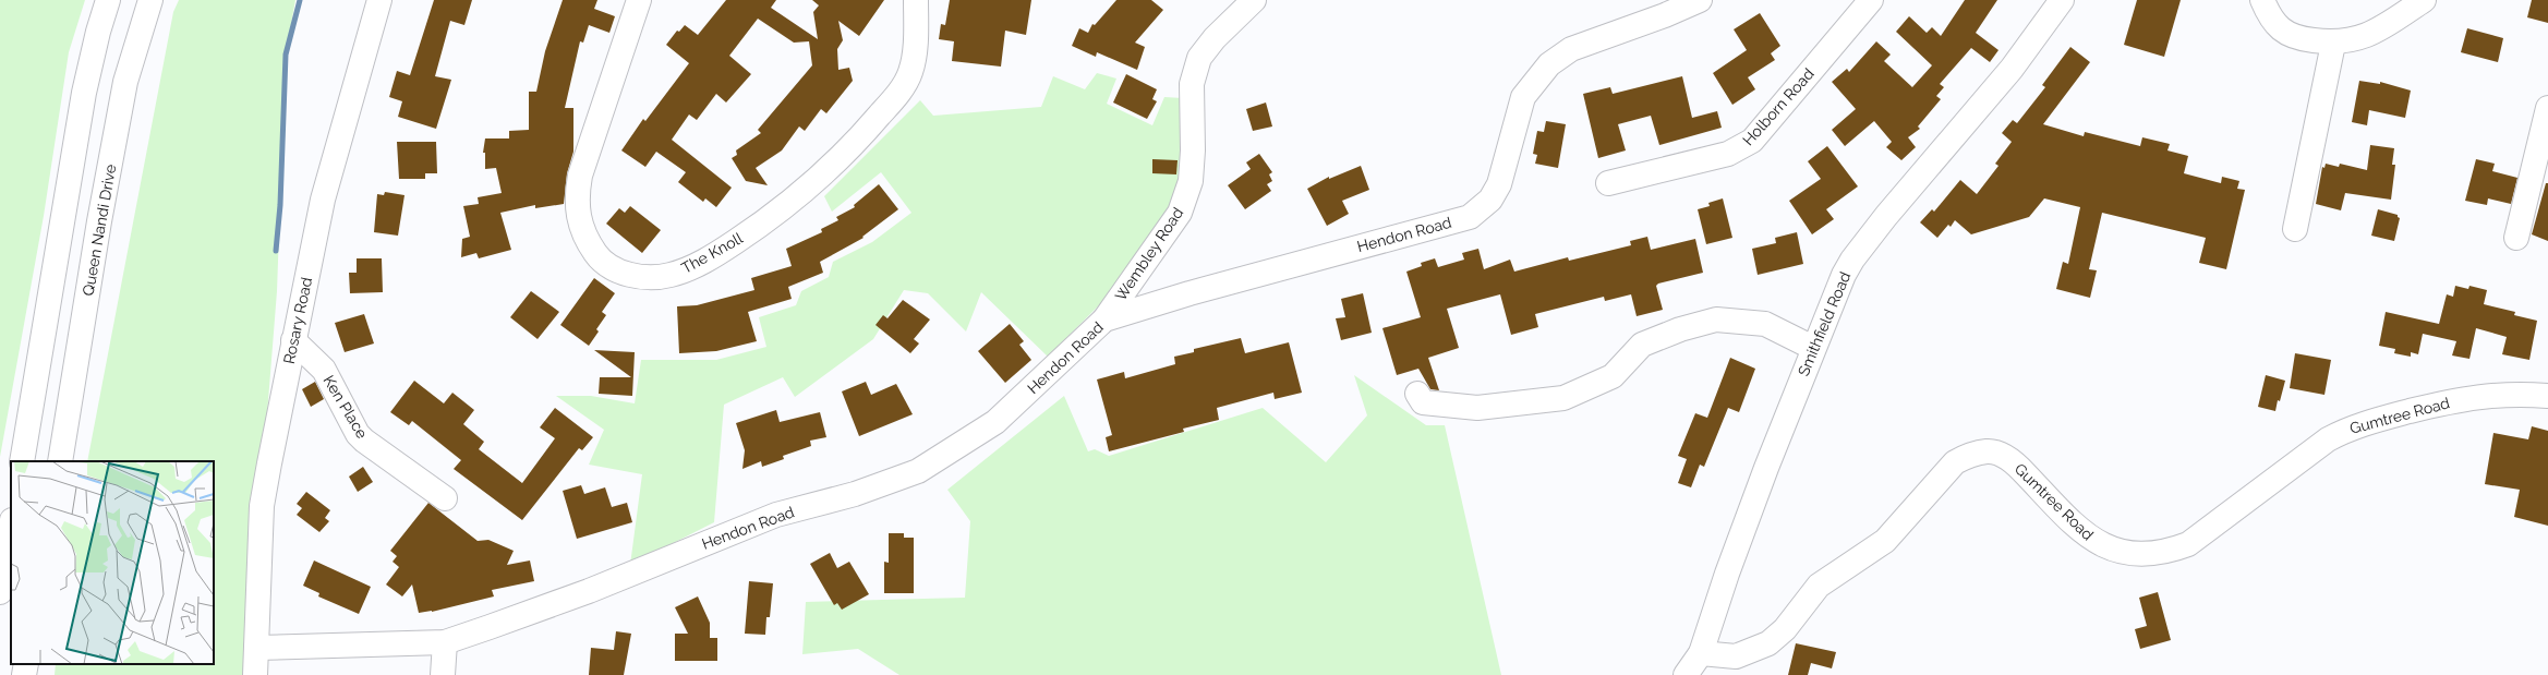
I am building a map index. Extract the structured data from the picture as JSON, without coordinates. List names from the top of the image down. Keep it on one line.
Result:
{"streets":{"street":["Holborn Road","Queen Nandi Drive","Hendon Road","The Knoll","Wembley Road","Rosary Road","Smithfield Road","Ken Place","Gumtree Road"]},"crossings":[["Hendon Road","Wembley Road"],["Rosary Road","Ken Place"],["Smithfield Road","Gumtree Road"]]}
